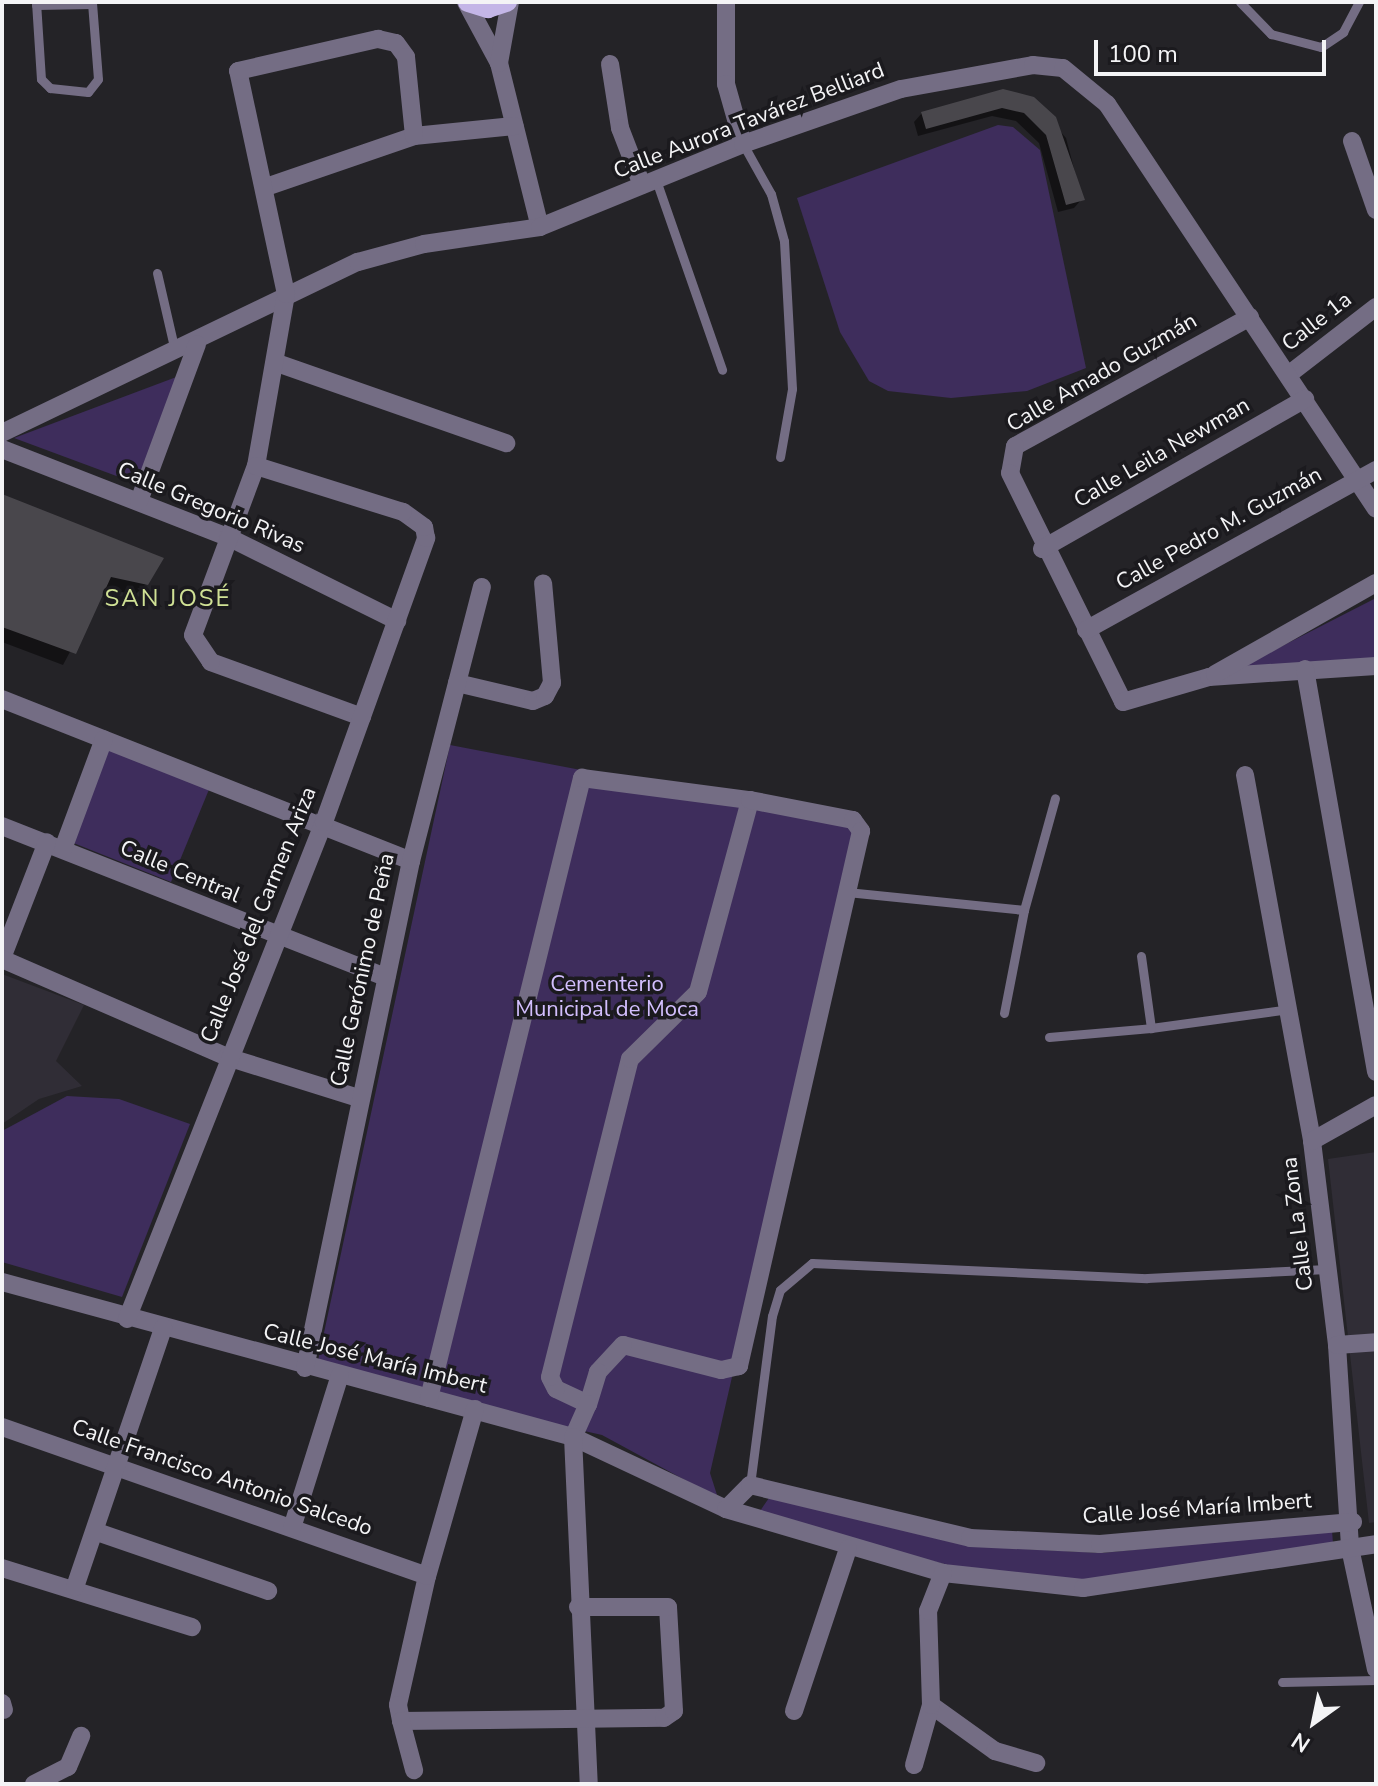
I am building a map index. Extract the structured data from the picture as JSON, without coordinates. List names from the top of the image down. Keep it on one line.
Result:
{"streets":{"street":["Calle Aurora Tavárez Belliard","Calle 1a","Calle Amado Guzmán","Calle Leila Newman","Calle Gregorio Rivas","Calle Pedro M. Guzmán","Calle Central","Calle José del Carmen Ariza","Calle Gerónimo de Peña","Calle La Zona","Calle José María Imbert","Calle Francisco Antonio Salcedo"]},"crossings":[["Calle Aurora Tavárez Belliard","Calle 1a"],["Calle Aurora Tavárez Belliard","Calle Amado Guzmán"],["Calle Aurora Tavárez Belliard","Calle Leila Newman"],["Calle Aurora Tavárez Belliard","Calle Pedro M. Guzmán"],["Calle Amado Guzmán","Calle Leila Newman"],["Calle Amado Guzmán","Calle Pedro M. Guzmán"],["Calle Gregorio Rivas","Calle José del Carmen Ariza"],["Calle Central","Calle José del Carmen Ariza"],["Calle Central","Calle Gerónimo de Peña"],["Calle José del Carmen Ariza","Calle José María Imbert"],["Calle Gerónimo de Peña","Calle José María Imbert"],["Calle La Zona","Calle José María Imbert"]],"districts":["SAN JOSÉ"],"parks":["Cementerio Municipal de Moca"],"scale_bar":"100 m","north":"bottom left"}
